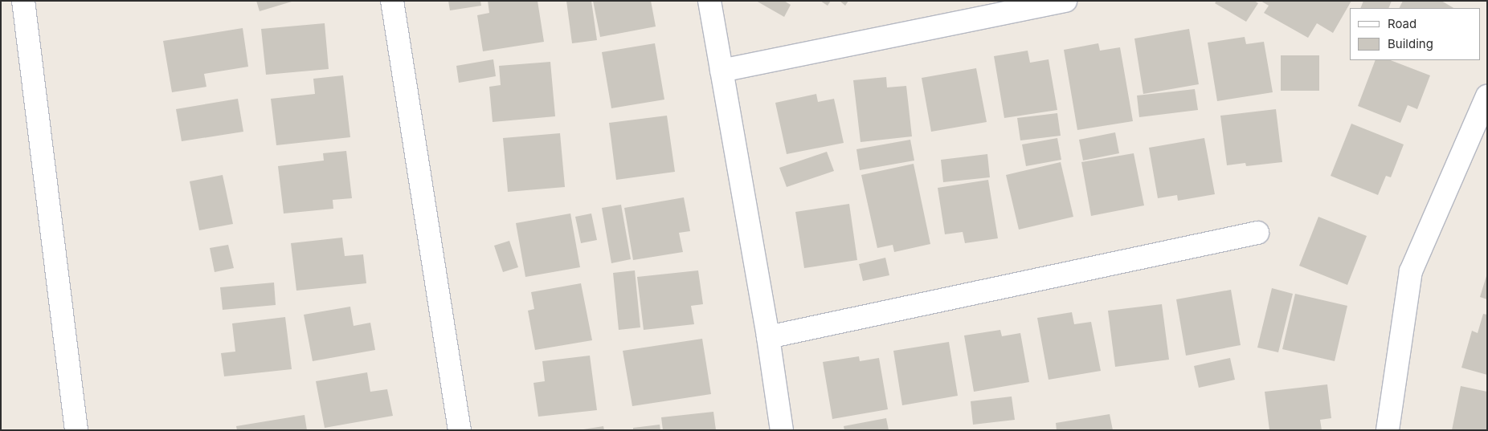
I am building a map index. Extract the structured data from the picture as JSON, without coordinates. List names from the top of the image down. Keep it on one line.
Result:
{"legend":["Road","Building"]}
